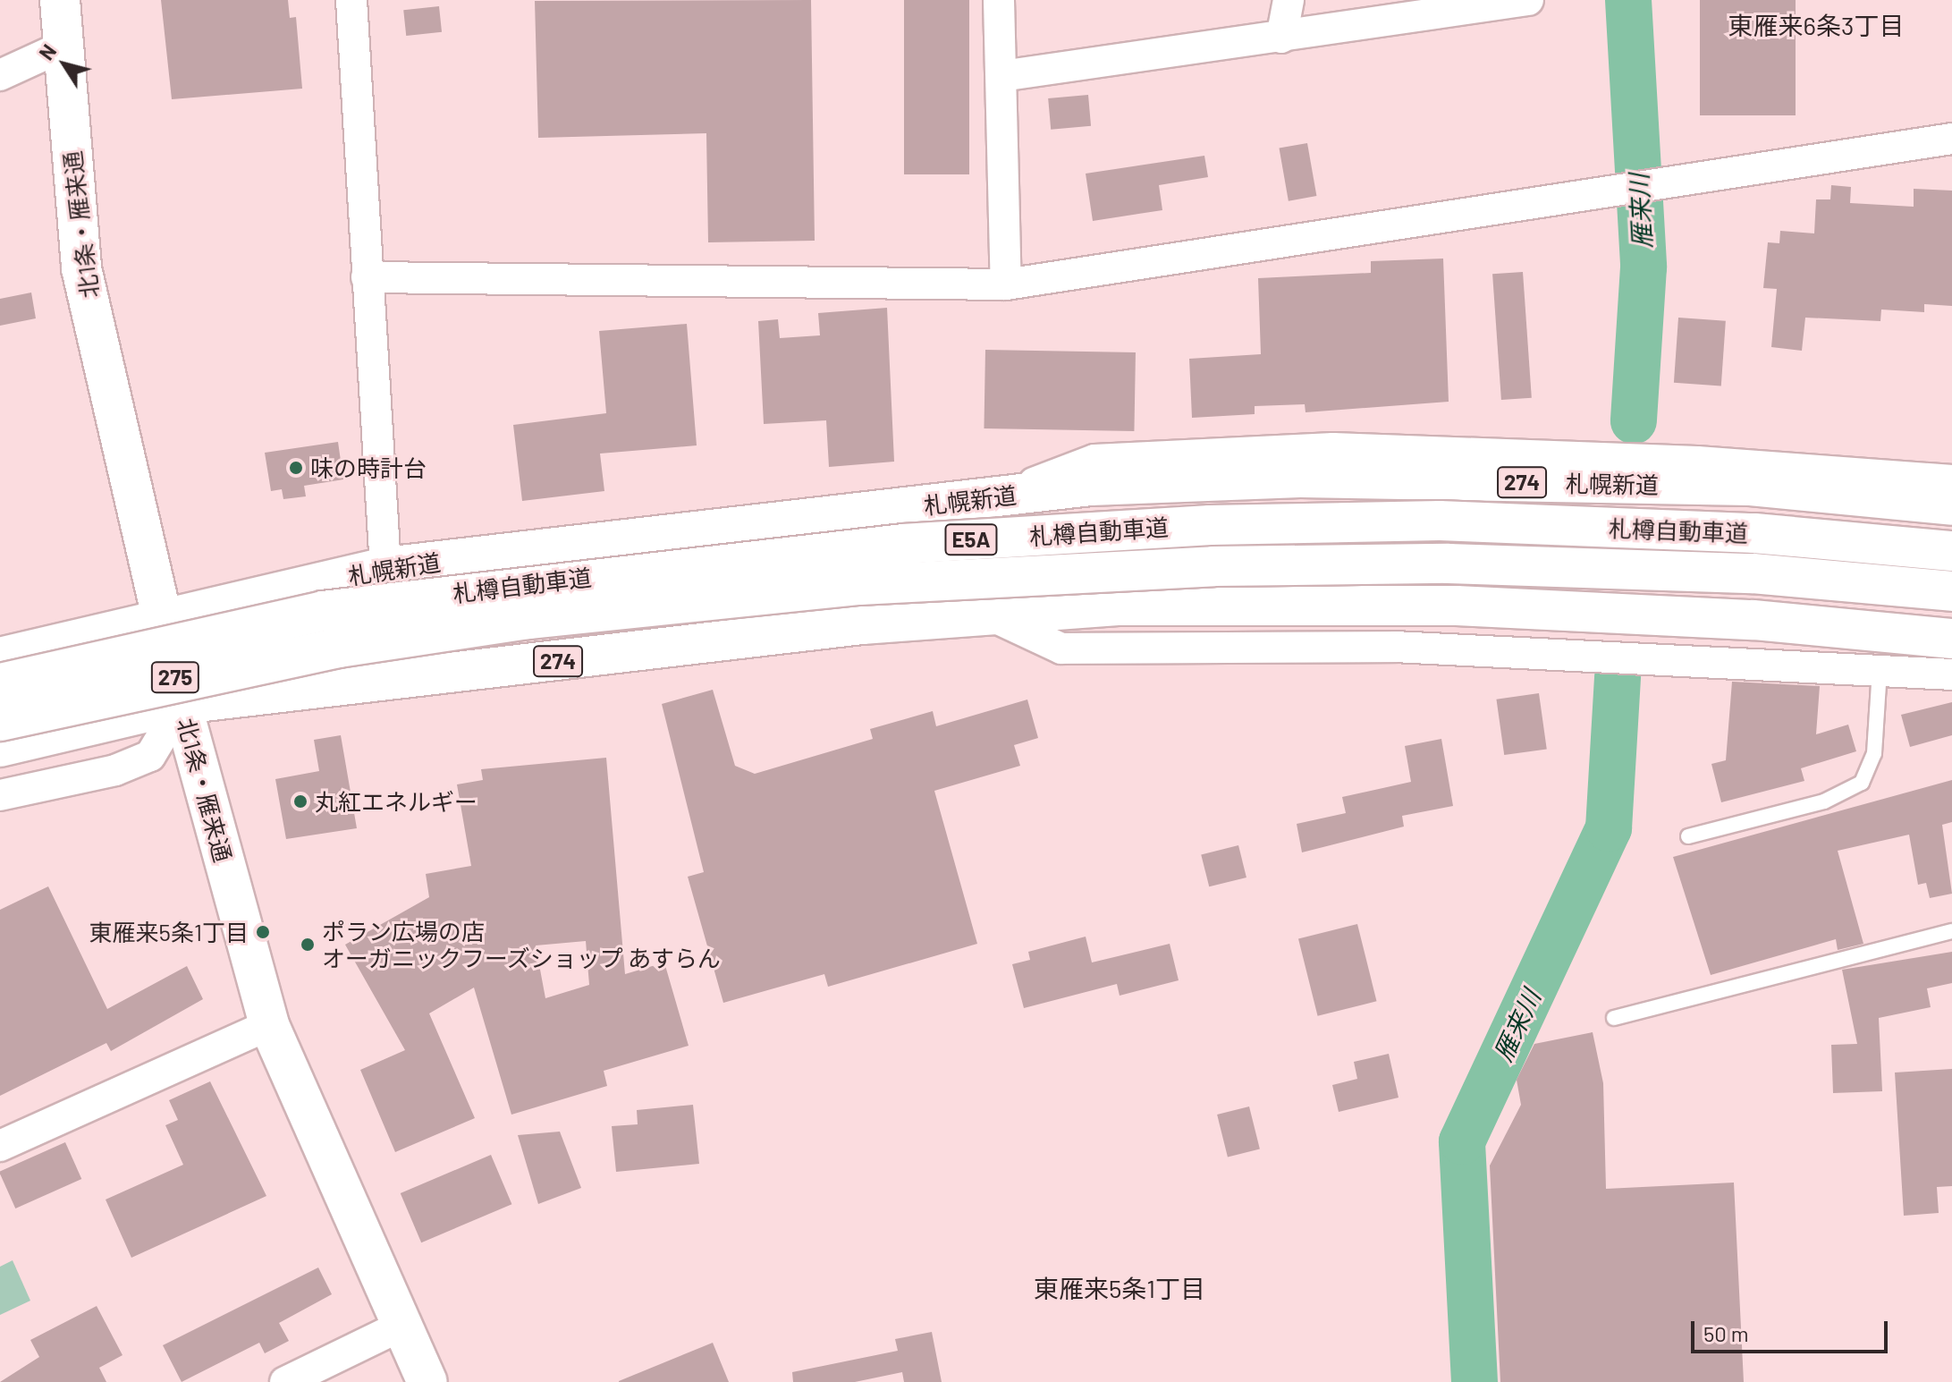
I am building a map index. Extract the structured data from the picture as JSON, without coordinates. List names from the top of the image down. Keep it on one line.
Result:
{"streets":{"highway":["北1条・雁来通","274","札幌新道","札樽自動車道","E5A","275"]},"crossings":[["北1条・雁来通","274"],["北1条・雁来通","札幌新道"]],"districts":["東雁来6条3丁目","東雁来5条1丁目"],"water":["雁来川"],"places":["味の時計台","丸紅エネルギー","東雁来5条1丁目","ポラン広場の店 オーガニックフーズショップ あすらん"],"scale_bar":"50 m","north":"top left"}
